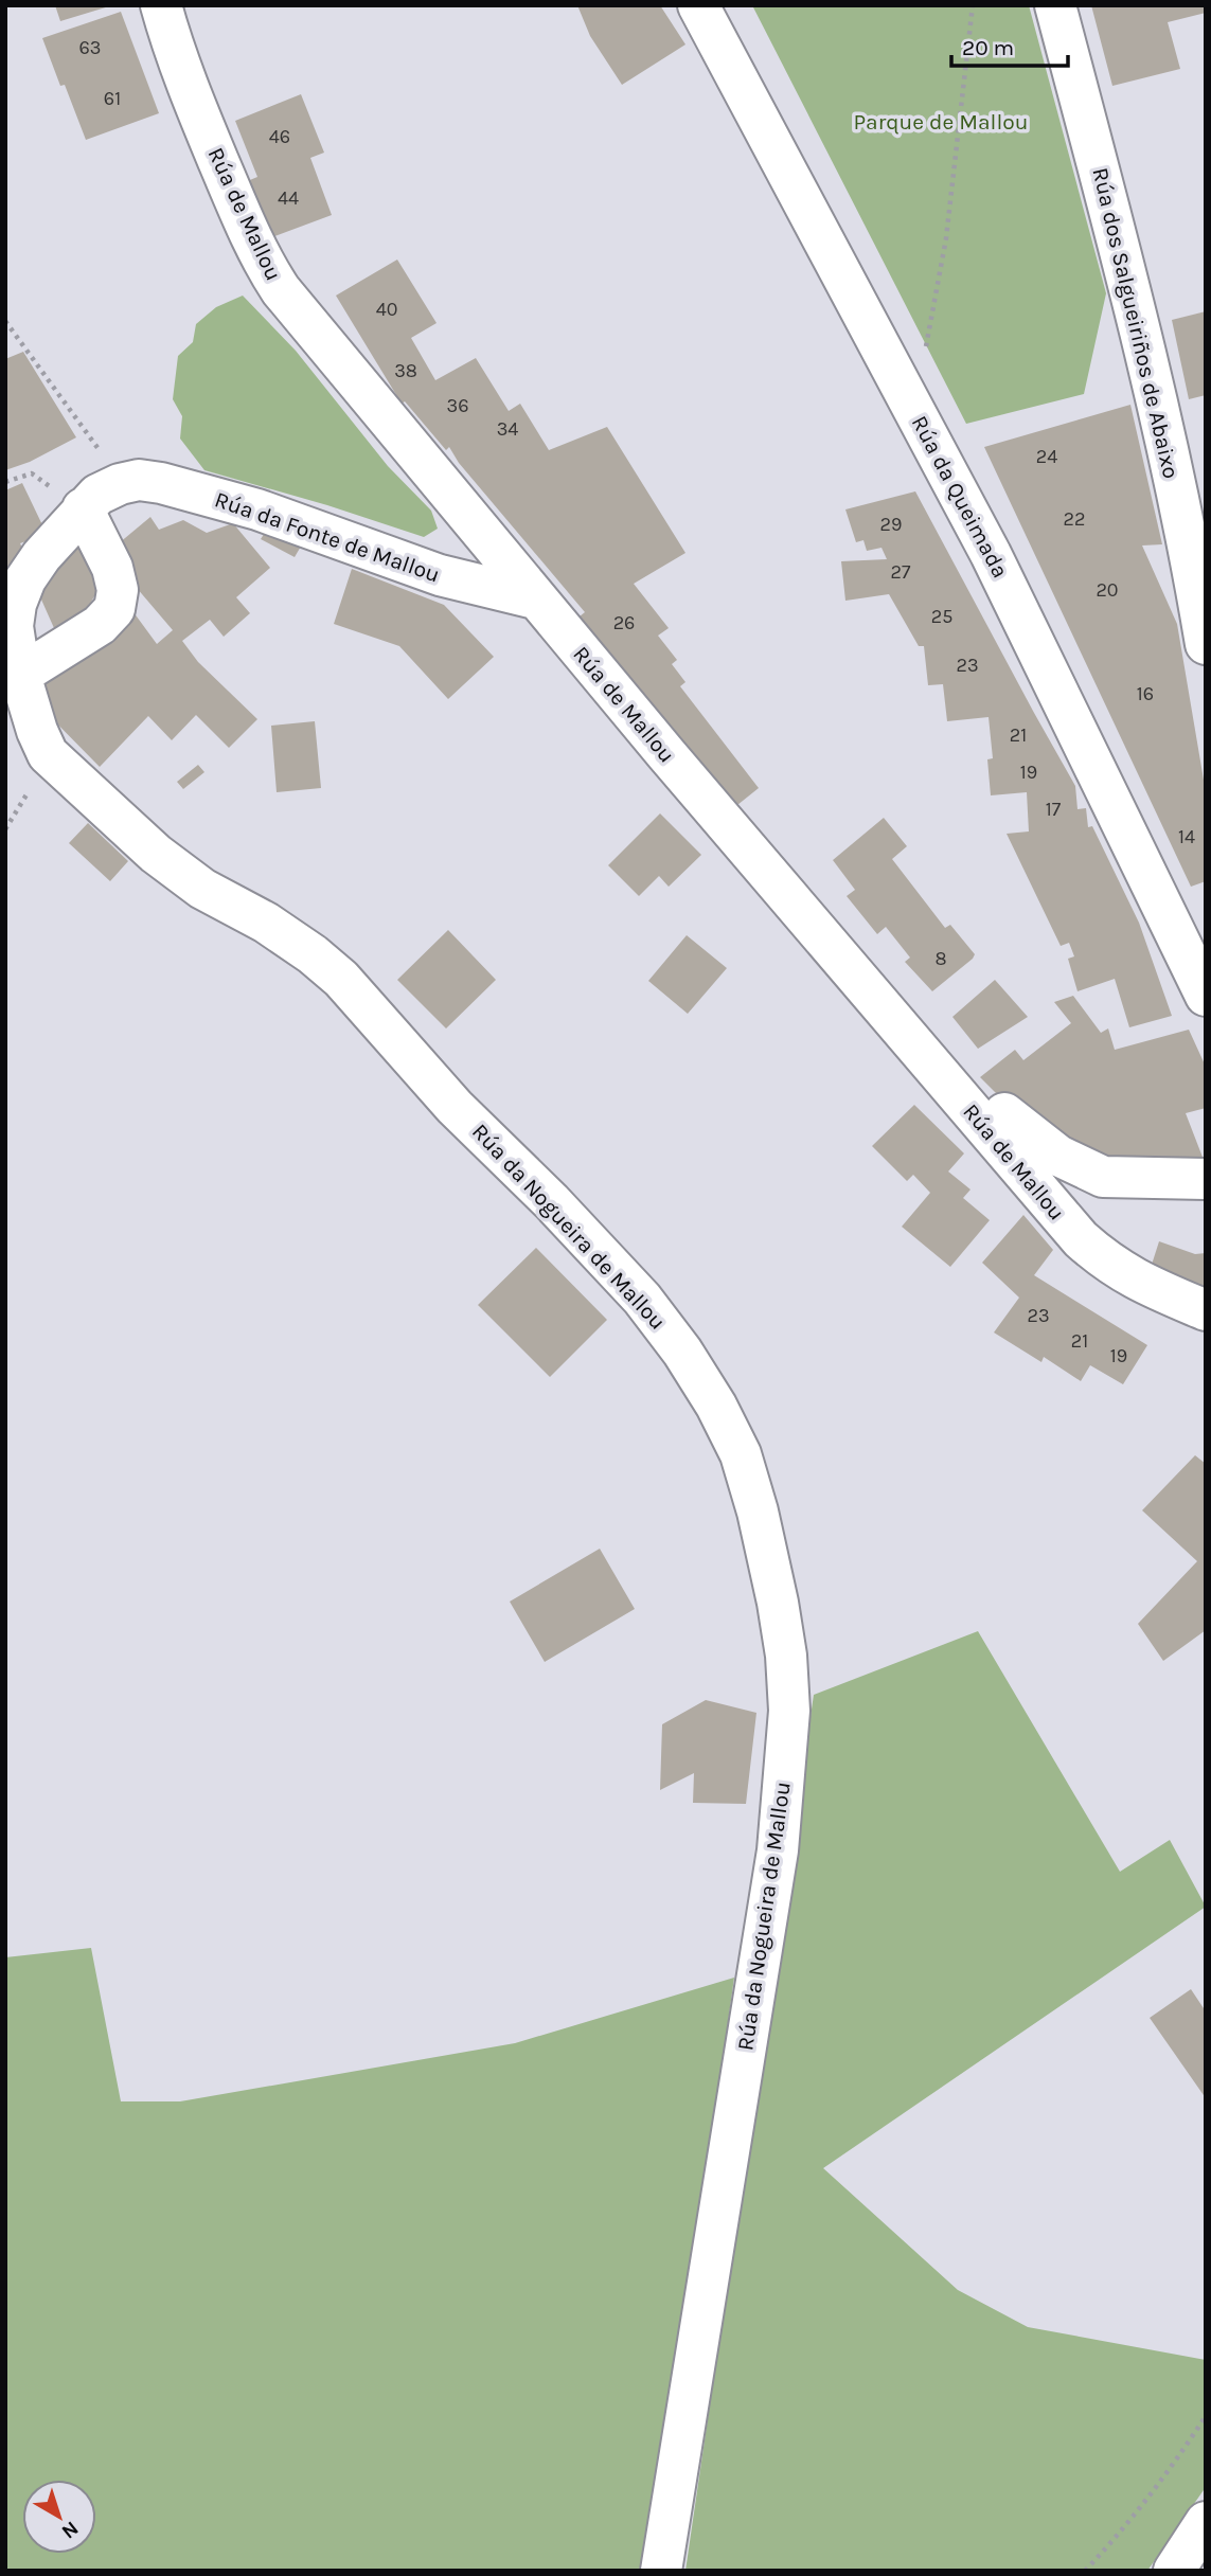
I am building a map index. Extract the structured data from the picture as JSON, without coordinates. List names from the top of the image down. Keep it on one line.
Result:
{"streets":{"street":["Rúa de Mallou","Rúa dos Salgueiriños de Abaixo","Rúa da Queimada","Rúa da Fonte de Mallou","Rúa da Nogueira de Mallou"]},"crossings":[["Rúa de Mallou","Rúa da Fonte de Mallou"],["Rúa da Fonte de Mallou","Rúa da Nogueira de Mallou"]],"parks":["Parque de Mallou"],"house_numbers":["63","61","46","44","40","38","36","34","24","22","29","27","20","25","26","23","16","21","19","17","14","8","23","21","19"],"scale_bar":"20 m","north":"bottom right"}
